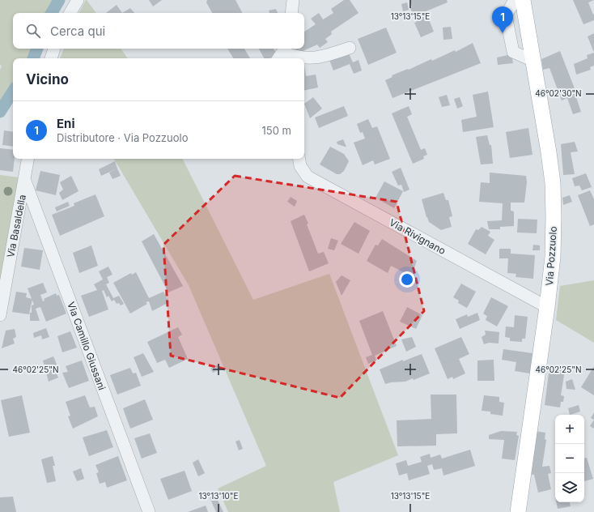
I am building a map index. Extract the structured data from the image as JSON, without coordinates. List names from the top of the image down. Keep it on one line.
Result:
{"streets":{"main road":["Via Pozzuolo"],"street":["Via Basaldella","Via Rivignano","Via Camillo Giussani"]},"crossings":[["Via Basaldella","Via Camillo Giussani"],["Via Rivignano","Via Pozzuolo"]],"page":{"pins":"1","search":"Cerca qui","heading":"Vicino","list":[{"mark":"1","name":"Eni","note":"Distributore · Via Pozzuolo","value":"150 m"}],"map_buttons":["+","−"]},"coordinates":["13°13'15\"E","46°02'30\"N","46°02'25\"N","13°13'10\"E"]}
